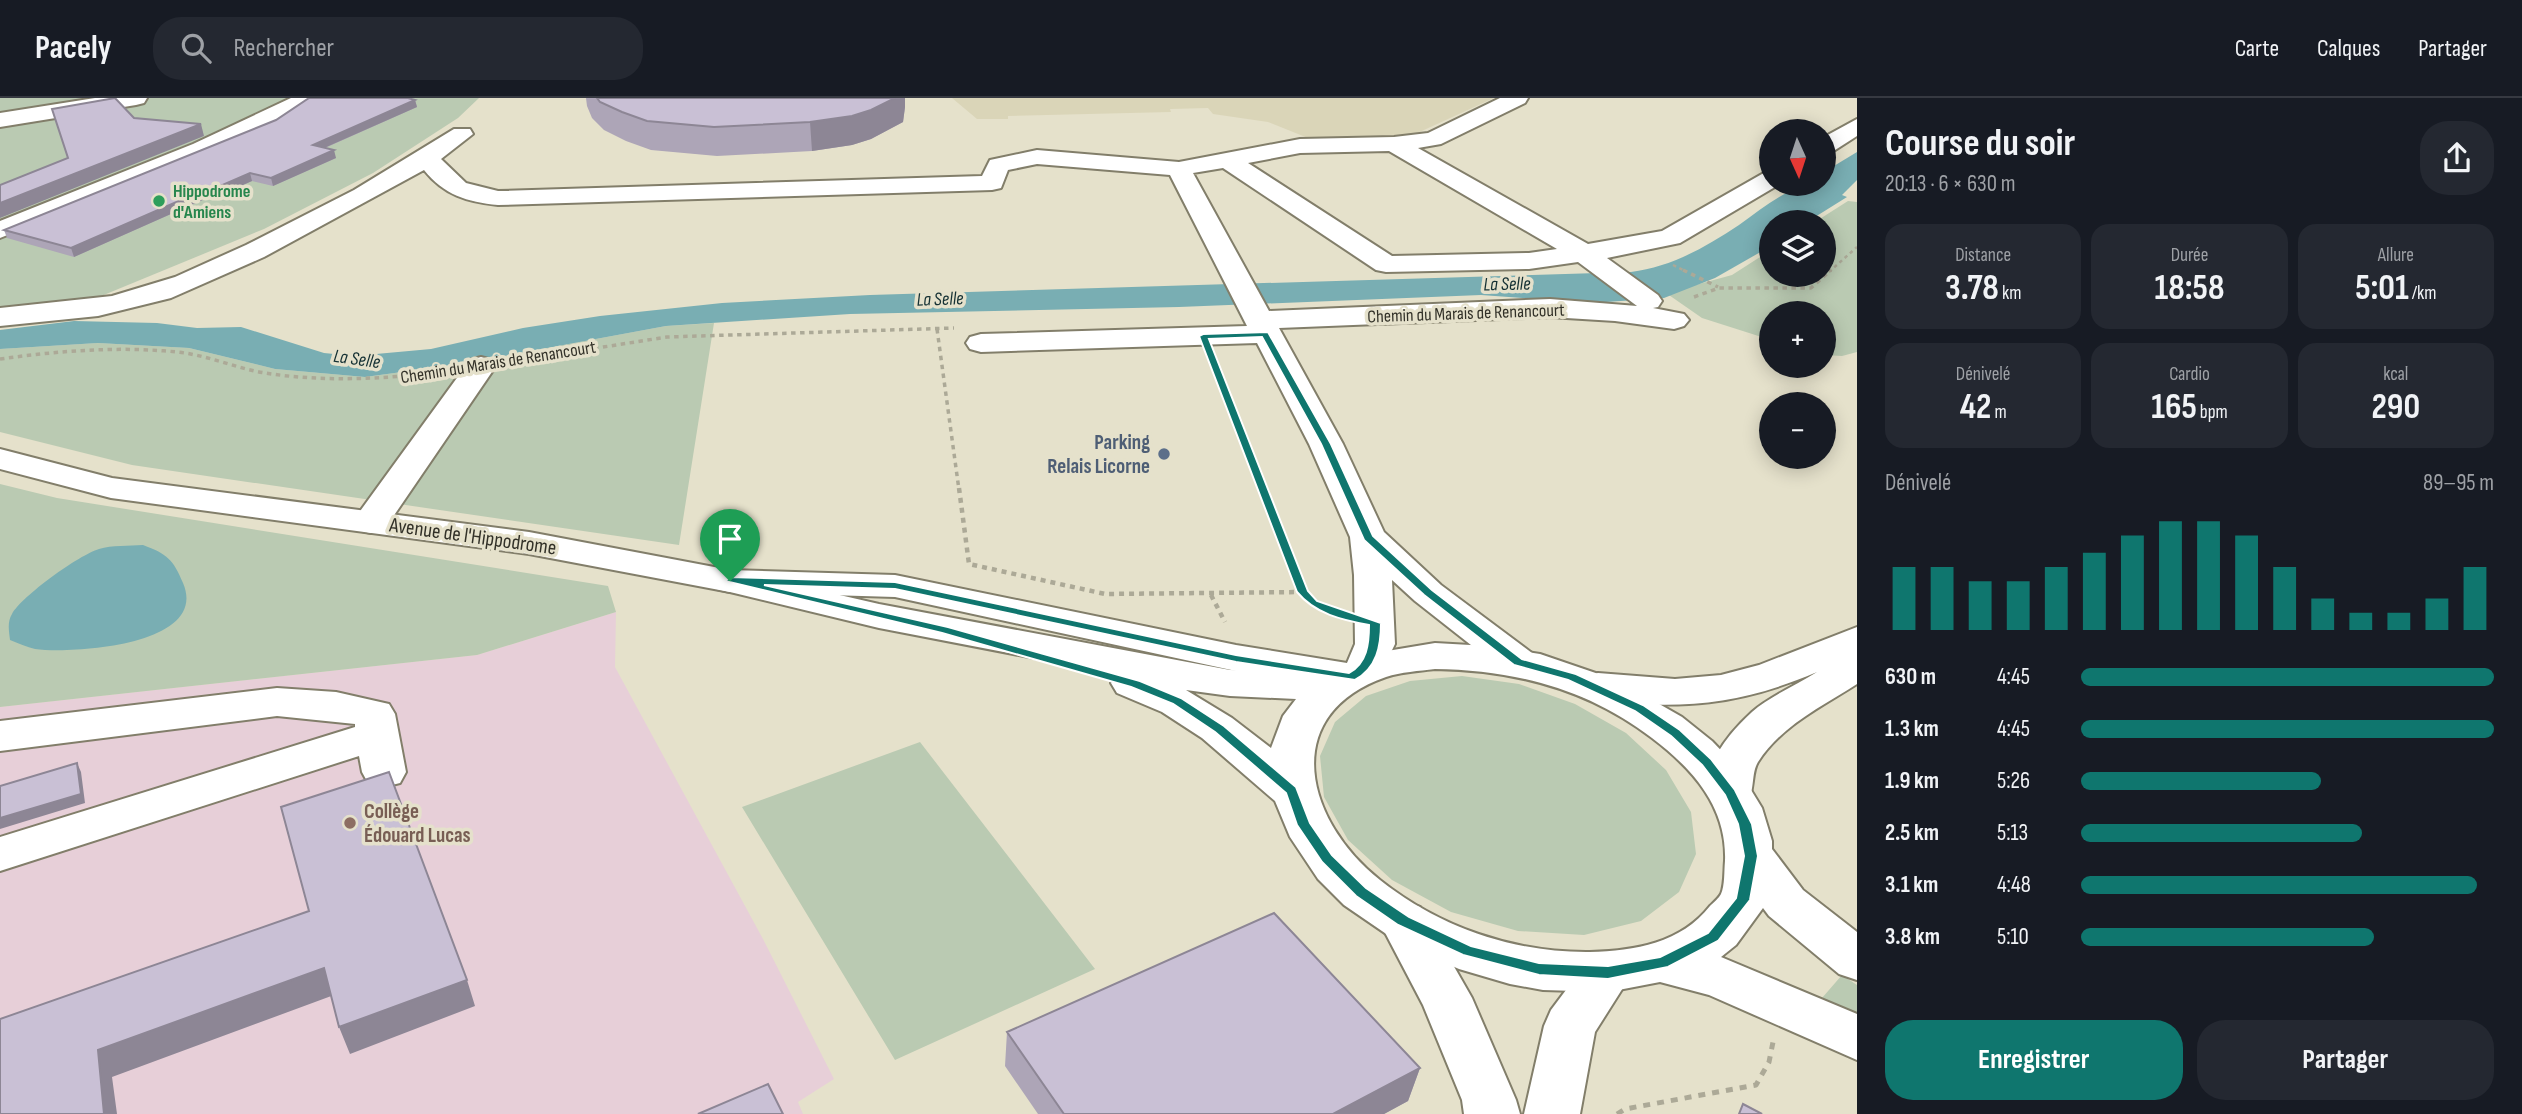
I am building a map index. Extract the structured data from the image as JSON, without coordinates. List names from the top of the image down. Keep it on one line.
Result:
{"streets":{"main road":["Chemin du Marais de Renancourt","Avenue de l'Hippodrome"]},"water":["La Selle"],"places":["Hippodrome d'Amiens","Parking Relais Licorne","Collège Édouard Lucas"],"north":"bottom","page":{"header":"Pacely","search":"Rechercher","nav":["Carte","Calques","Partager"],"heading":["Course du soir","20:13 · 6 × 630 m"],"map_buttons":["+","−"],"stats":[["Distance","3.78 km"],["Durée","18:58"],["Allure","5:01 /km"],["Dénivelé","42 m"],["Cardio","165 bpm"],["kcal","290"]],"chart":["Dénivelé","89–95 m"],"list":[{"name":"630 m","note":"4:45"},{"name":"1.3 km","note":"4:45"},{"name":"1.9 km","note":"5:26"},{"name":"2.5 km","note":"5:13"},{"name":"3.1 km","note":"4:48"},{"name":"3.8 km","note":"5:10"}],"buttons":["Enregistrer","Partager"]}}
